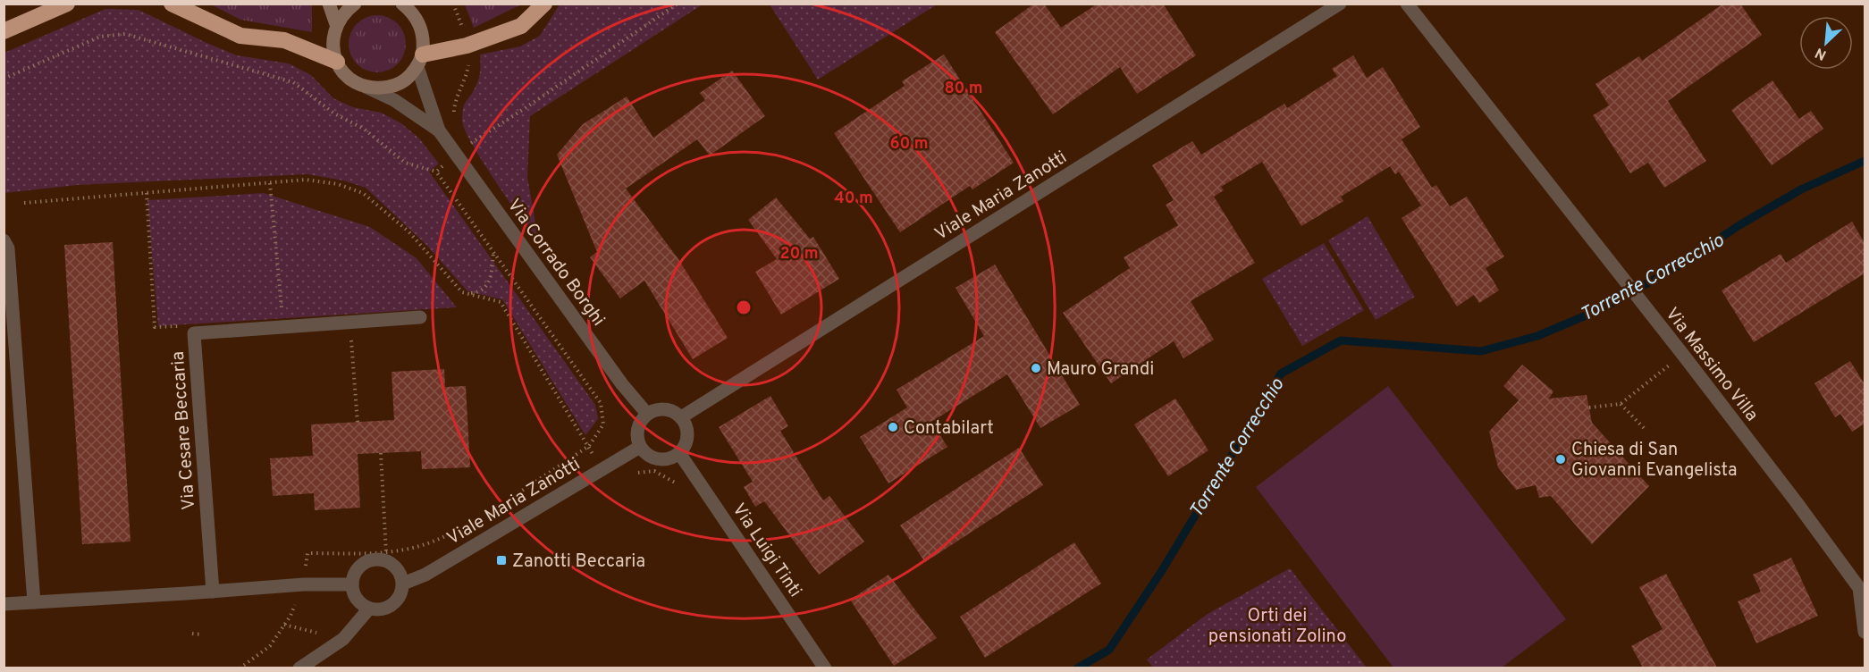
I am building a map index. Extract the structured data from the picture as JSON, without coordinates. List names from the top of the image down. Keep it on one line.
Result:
{"streets":{"street":["Viale Maria Zanotti","Via Corrado Borghi","Via Massimo Villa","Via Cesare Beccaria","Via Luigi Tinti"]},"crossings":[["Viale Maria Zanotti","Via Corrado Borghi"],["Viale Maria Zanotti","Via Luigi Tinti"],["Via Corrado Borghi","Via Luigi Tinti"]],"water":["Torrente Correcchio"],"parks":["Orti dei pensionati Zolino"],"places":{"other":["Mauro Grandi","Contabilart","Chiesa di San Giovanni Evangelista"],"transit":["Zanotti Beccaria"]},"north":"bottom left","rings":["80 m","60 m","40 m","20 m"]}
